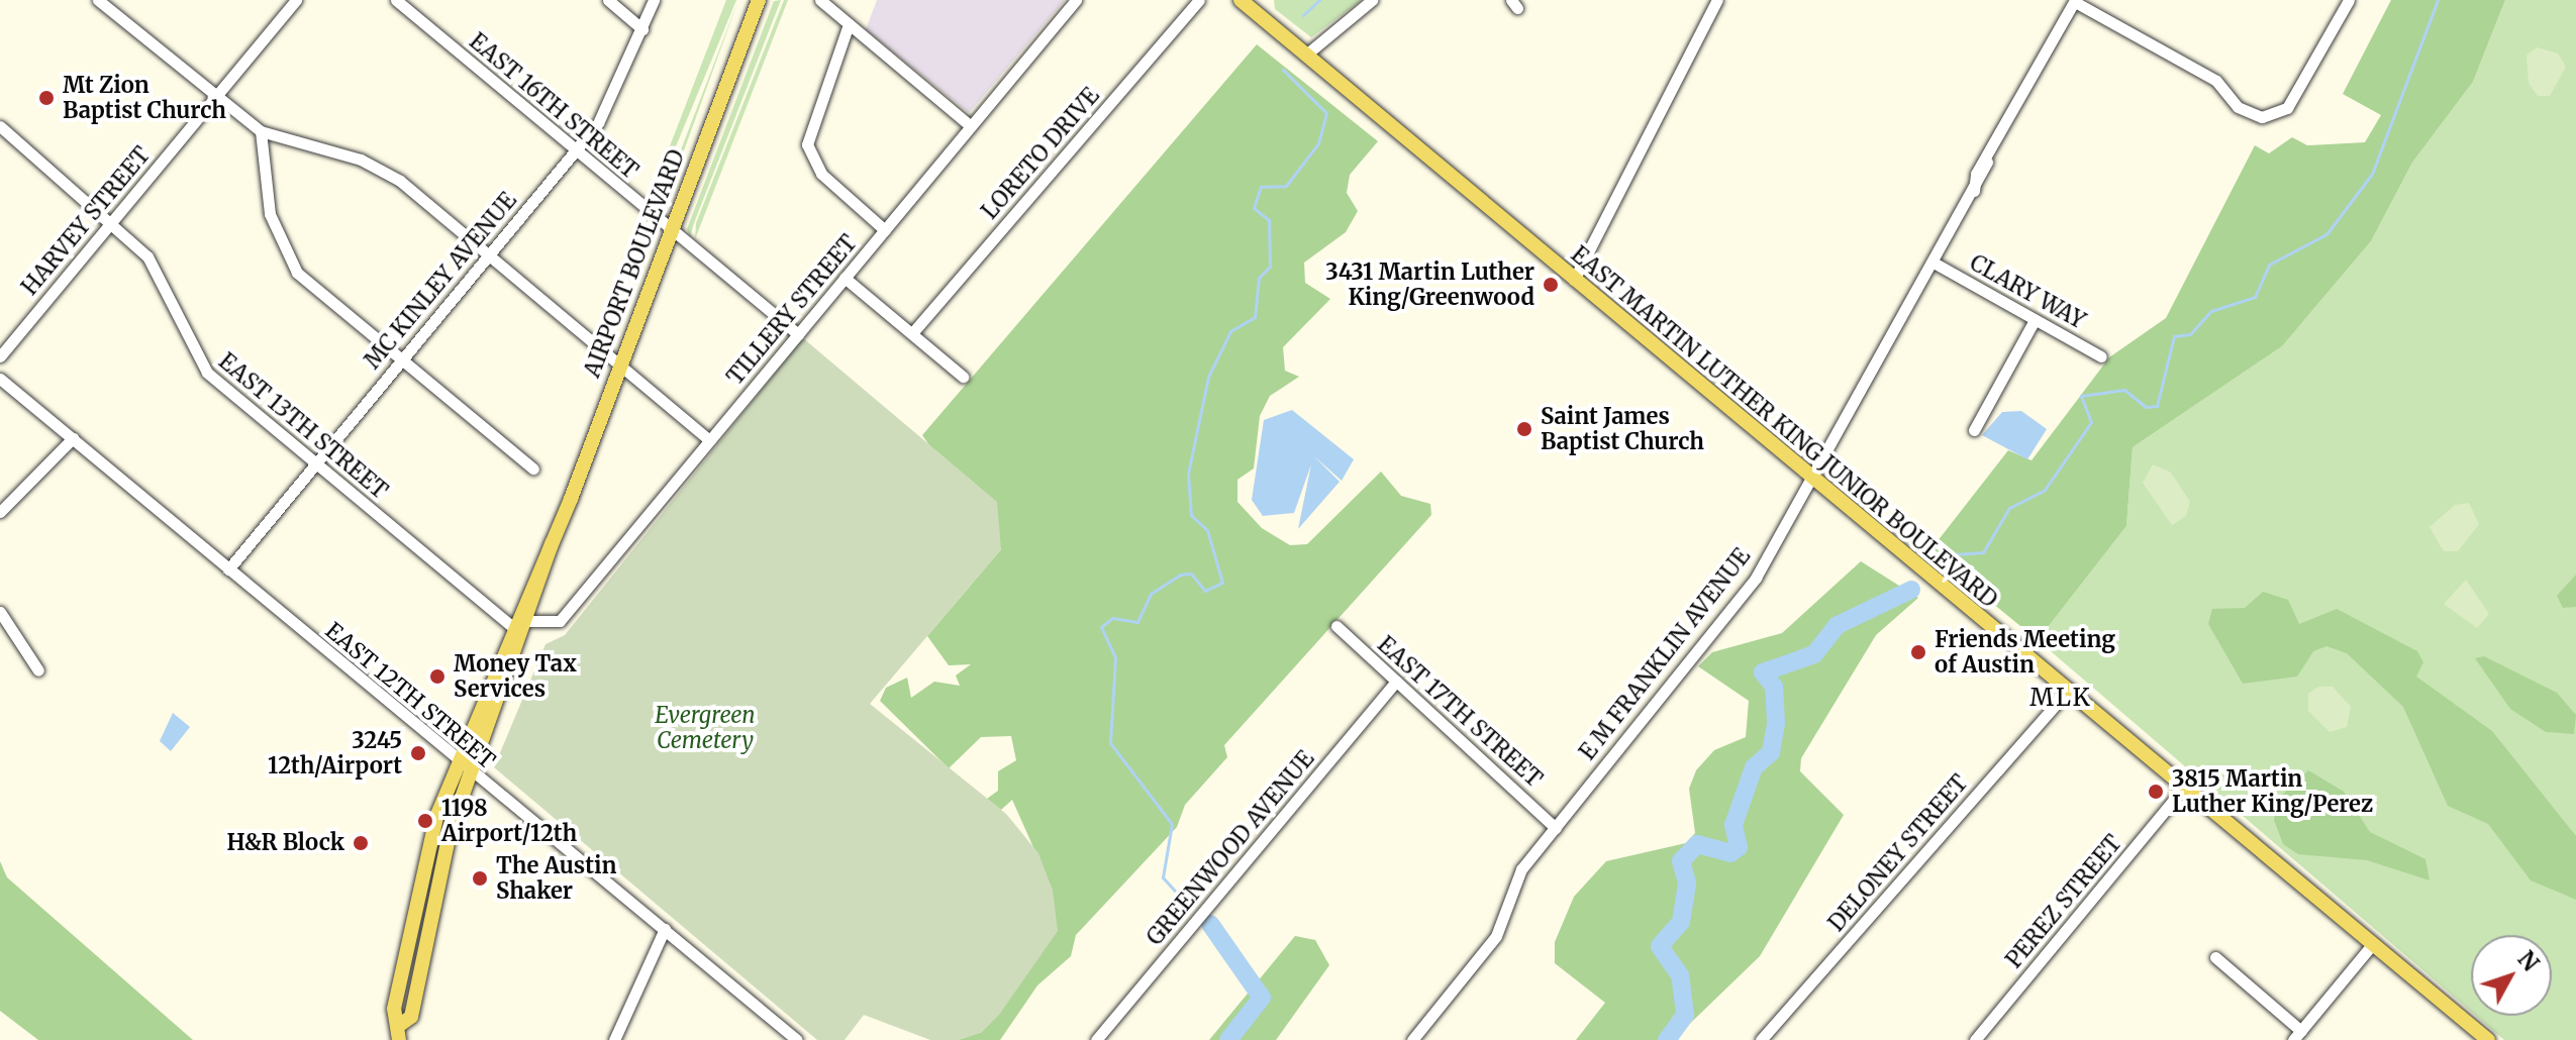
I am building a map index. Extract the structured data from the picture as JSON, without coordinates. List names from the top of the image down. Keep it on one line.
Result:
{"streets":{"main road":["AIRPORT BOULEVARD","EAST MARTIN LUTHER KING JUNIOR BOULEVARD"],"street":["EAST 16TH STREET","LORETO DRIVE","HARVEY STREET","MC KINLEY AVENUE","CLARY WAY","TILLERY STREET","EAST 13TH STREET","E M FRANKLIN AVENUE","EAST 12TH STREET","EAST 17TH STREET","GREENWOOD AVENUE","DELONEY STREET","PEREZ STREET"]},"crossings":[["EAST 16TH STREET","AIRPORT BOULEVARD"],["EAST 16TH STREET","MC KINLEY AVENUE"],["EAST 16TH STREET","TILLERY STREET"],["HARVEY STREET","EAST 13TH STREET"],["AIRPORT BOULEVARD","TILLERY STREET"],["AIRPORT BOULEVARD","EAST 13TH STREET"],["AIRPORT BOULEVARD","EAST 12TH STREET"],["MC KINLEY AVENUE","EAST 13TH STREET"],["MC KINLEY AVENUE","EAST 12TH STREET"],["CLARY WAY","E M FRANKLIN AVENUE"],["EAST MARTIN LUTHER KING JUNIOR BOULEVARD","E M FRANKLIN AVENUE"],["EAST MARTIN LUTHER KING JUNIOR BOULEVARD","DELONEY STREET"],["EAST MARTIN LUTHER KING JUNIOR BOULEVARD","PEREZ STREET"],["E M FRANKLIN AVENUE","EAST 17TH STREET"],["EAST 17TH STREET","GREENWOOD AVENUE"]],"districts":["MLK"],"parks":["Evergreen Cemetery"],"places":["Mt Zion Baptist Church","3431 Martin Luther King/Greenwood","Saint James Baptist Church","Friends Meeting of Austin","Money Tax Services","3245 12th/Airport","3815 Martin Luther King/Perez","1198 Airport/12th","H&R Block","The Austin Shaker"],"north":"top right"}
